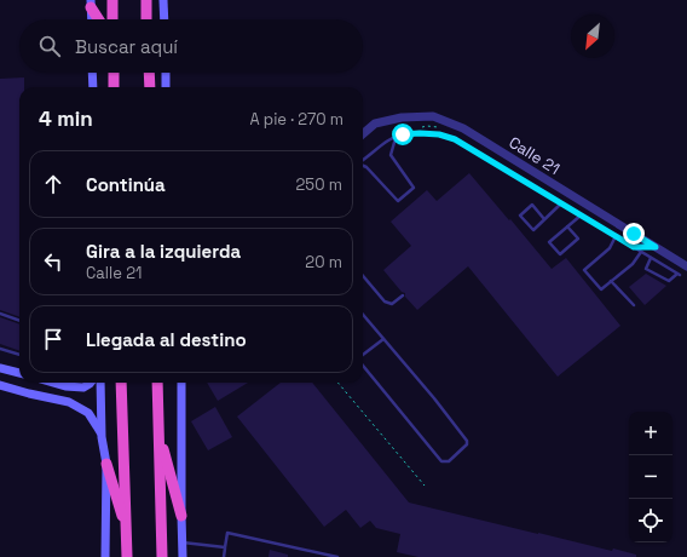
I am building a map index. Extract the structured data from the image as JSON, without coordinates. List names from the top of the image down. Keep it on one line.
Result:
{"streets":{"street":["Calle 21"]},"north":"bottom left","page":{"search":"Buscar aquí","heading":["4 min","A pie · 270 m"],"list":[["Continúa","250 m"],["Gira a la izquierda","Calle 21","20 m"],"Llegada al destino"],"map_buttons":["+","−"]}}
